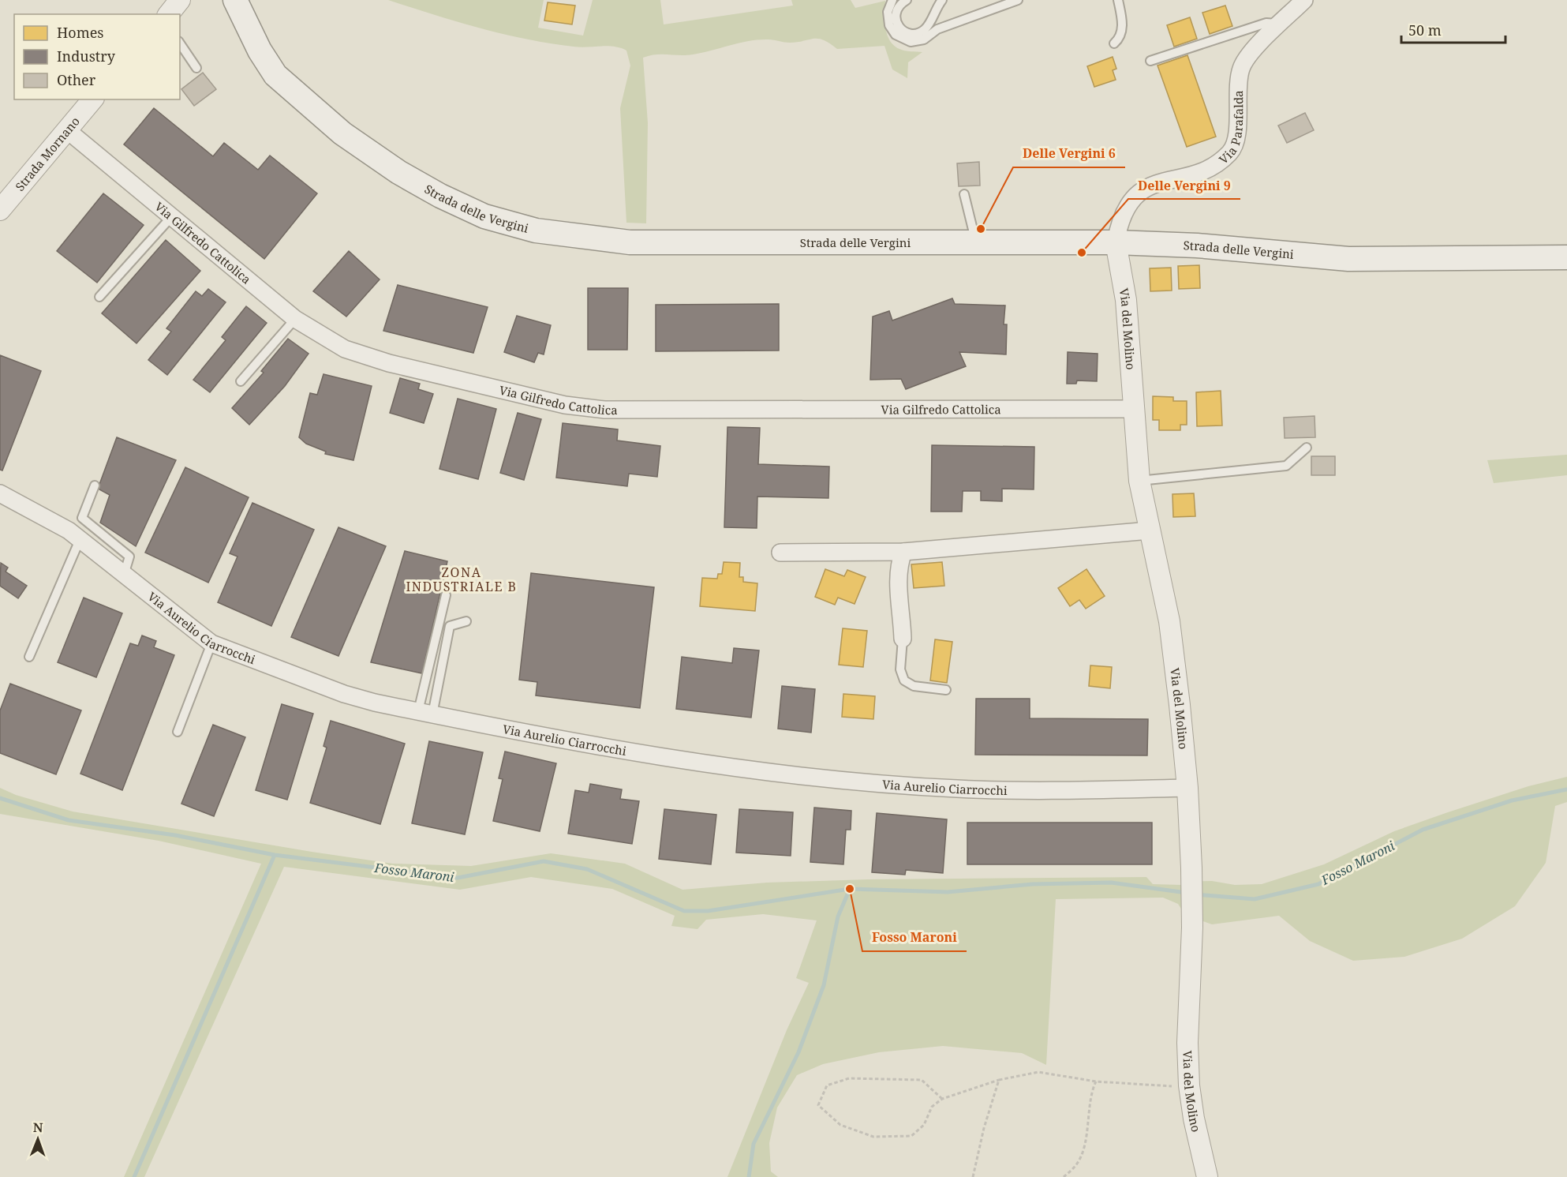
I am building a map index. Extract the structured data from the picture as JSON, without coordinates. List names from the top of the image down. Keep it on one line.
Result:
{"streets":{"main road":["Strada delle Vergini"],"street":["Via Parafalda","Strada Mornano","Via Gilfredo Cattolica","Via del Molino","Via Aurelio Ciarrocchi"]},"crossings":[["Via Parafalda","Strada delle Vergini"],["Via Parafalda","Via del Molino"],["Strada Mornano","Via Gilfredo Cattolica"],["Strada delle Vergini","Via del Molino"],["Via Gilfredo Cattolica","Via del Molino"],["Via del Molino","Via Aurelio Ciarrocchi"]],"districts":["ZONA INDUSTRIALE B"],"water":["Fosso Maroni"],"places":["Delle Vergini 6","Delle Vergini 9","Fosso Maroni"],"legend":["Homes","Industry","Other"],"scale_bar":"50 m","north":"top"}
